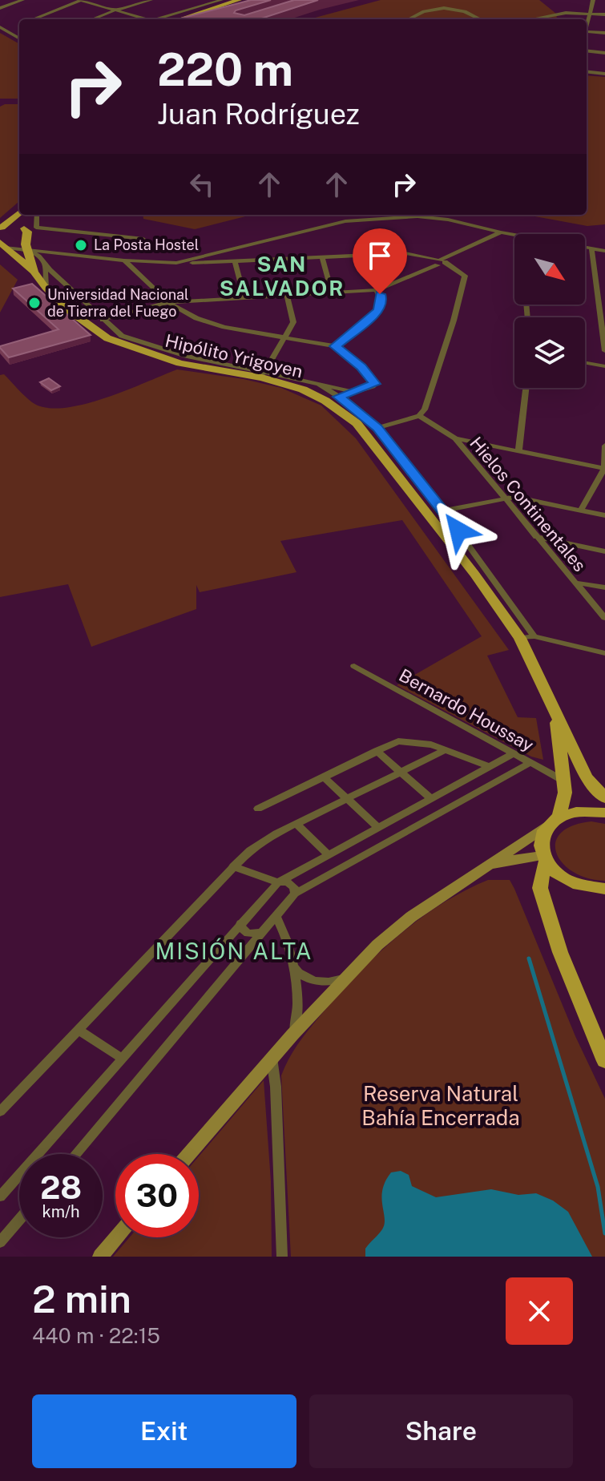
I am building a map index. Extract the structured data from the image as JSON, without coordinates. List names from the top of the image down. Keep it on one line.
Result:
{"streets":{"main road":["Hipólito Yrigoyen"],"street":["Hielos Continentales","Bernardo Houssay"]},"districts":["SAN SALVADOR","MISIÓN ALTA"],"parks":["Reserva Natural Bahía Encerrada"],"places":["La Posta Hostel","Universidad Nacional de Tierra del Fuego"],"north":"bottom right","page":{"turn":["220 m","Juan Rodríguez"],"speed":"28 km/h","limit":"30","heading":["2 min","440 m · 22:15"],"buttons":["Exit","Share"]}}
